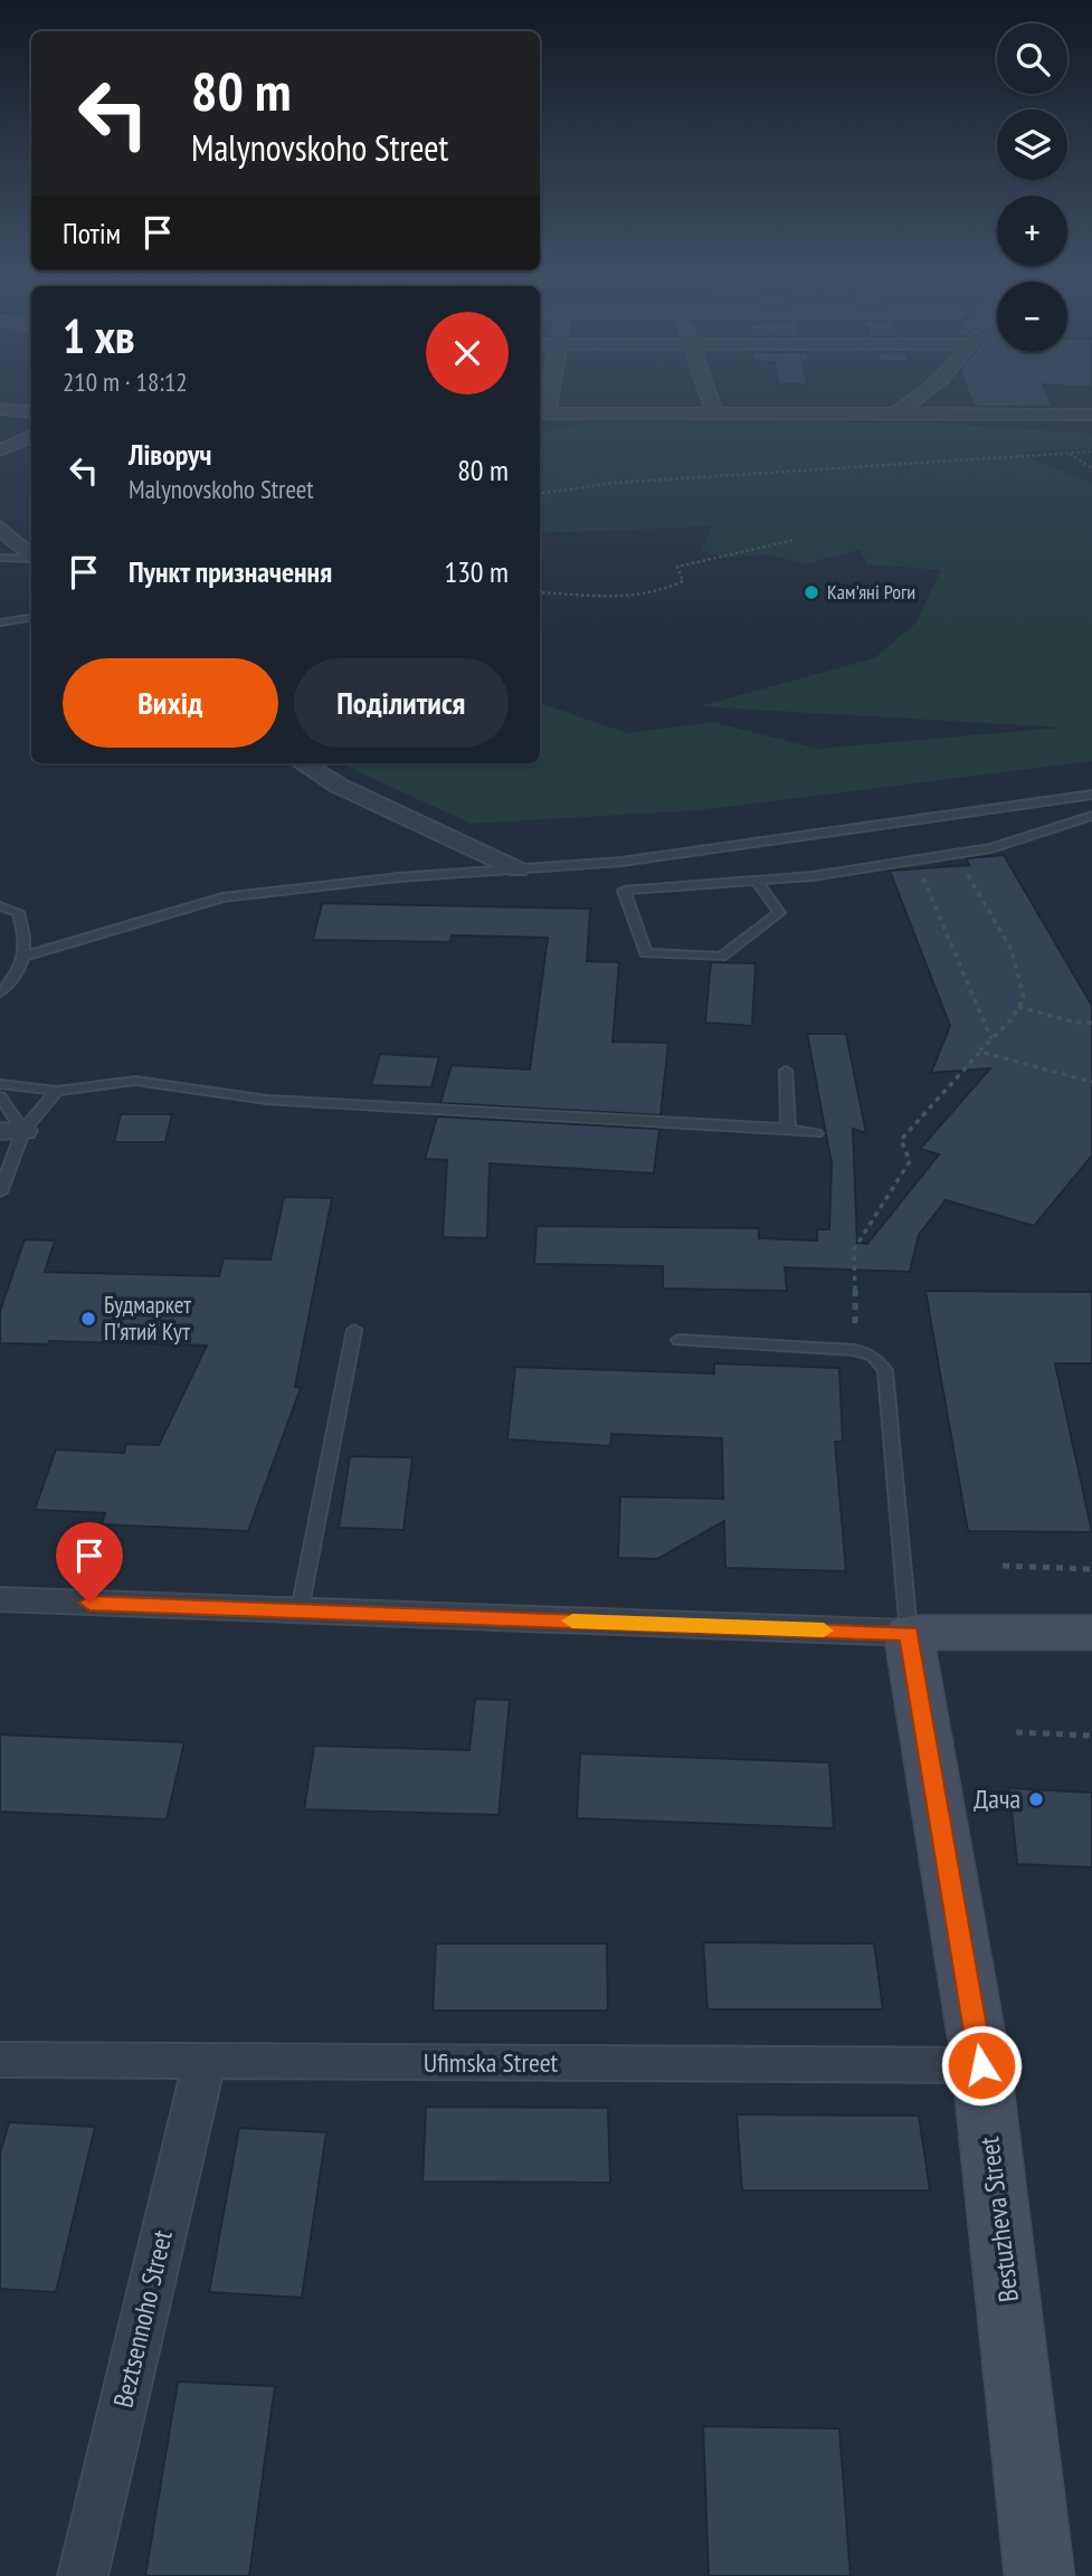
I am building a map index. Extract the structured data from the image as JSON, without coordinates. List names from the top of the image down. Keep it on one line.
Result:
{"streets":{"main road":["Bestuzheva Street"],"street":["Ufimska Street","Beztsennoho Street"]},"crossings":[["Ufimska Street","Bestuzheva Street"],["Ufimska Street","Beztsennoho Street"]],"places":["Кам'яні Роги","Будмаркет П'ятий Кут","Дача"],"page":{"map_buttons":["+","−"],"turn":["80 m","Malynovskoho Street"],"then":"Потім","heading":["1 хв","210 m · 18:12"],"list":[{"name":"Ліворуч","note":"Malynovskoho Street","value":"80 m"},{"name":"Пункт призначення","value":"130 m"}],"buttons":["Вихід","Поділитися"]}}
